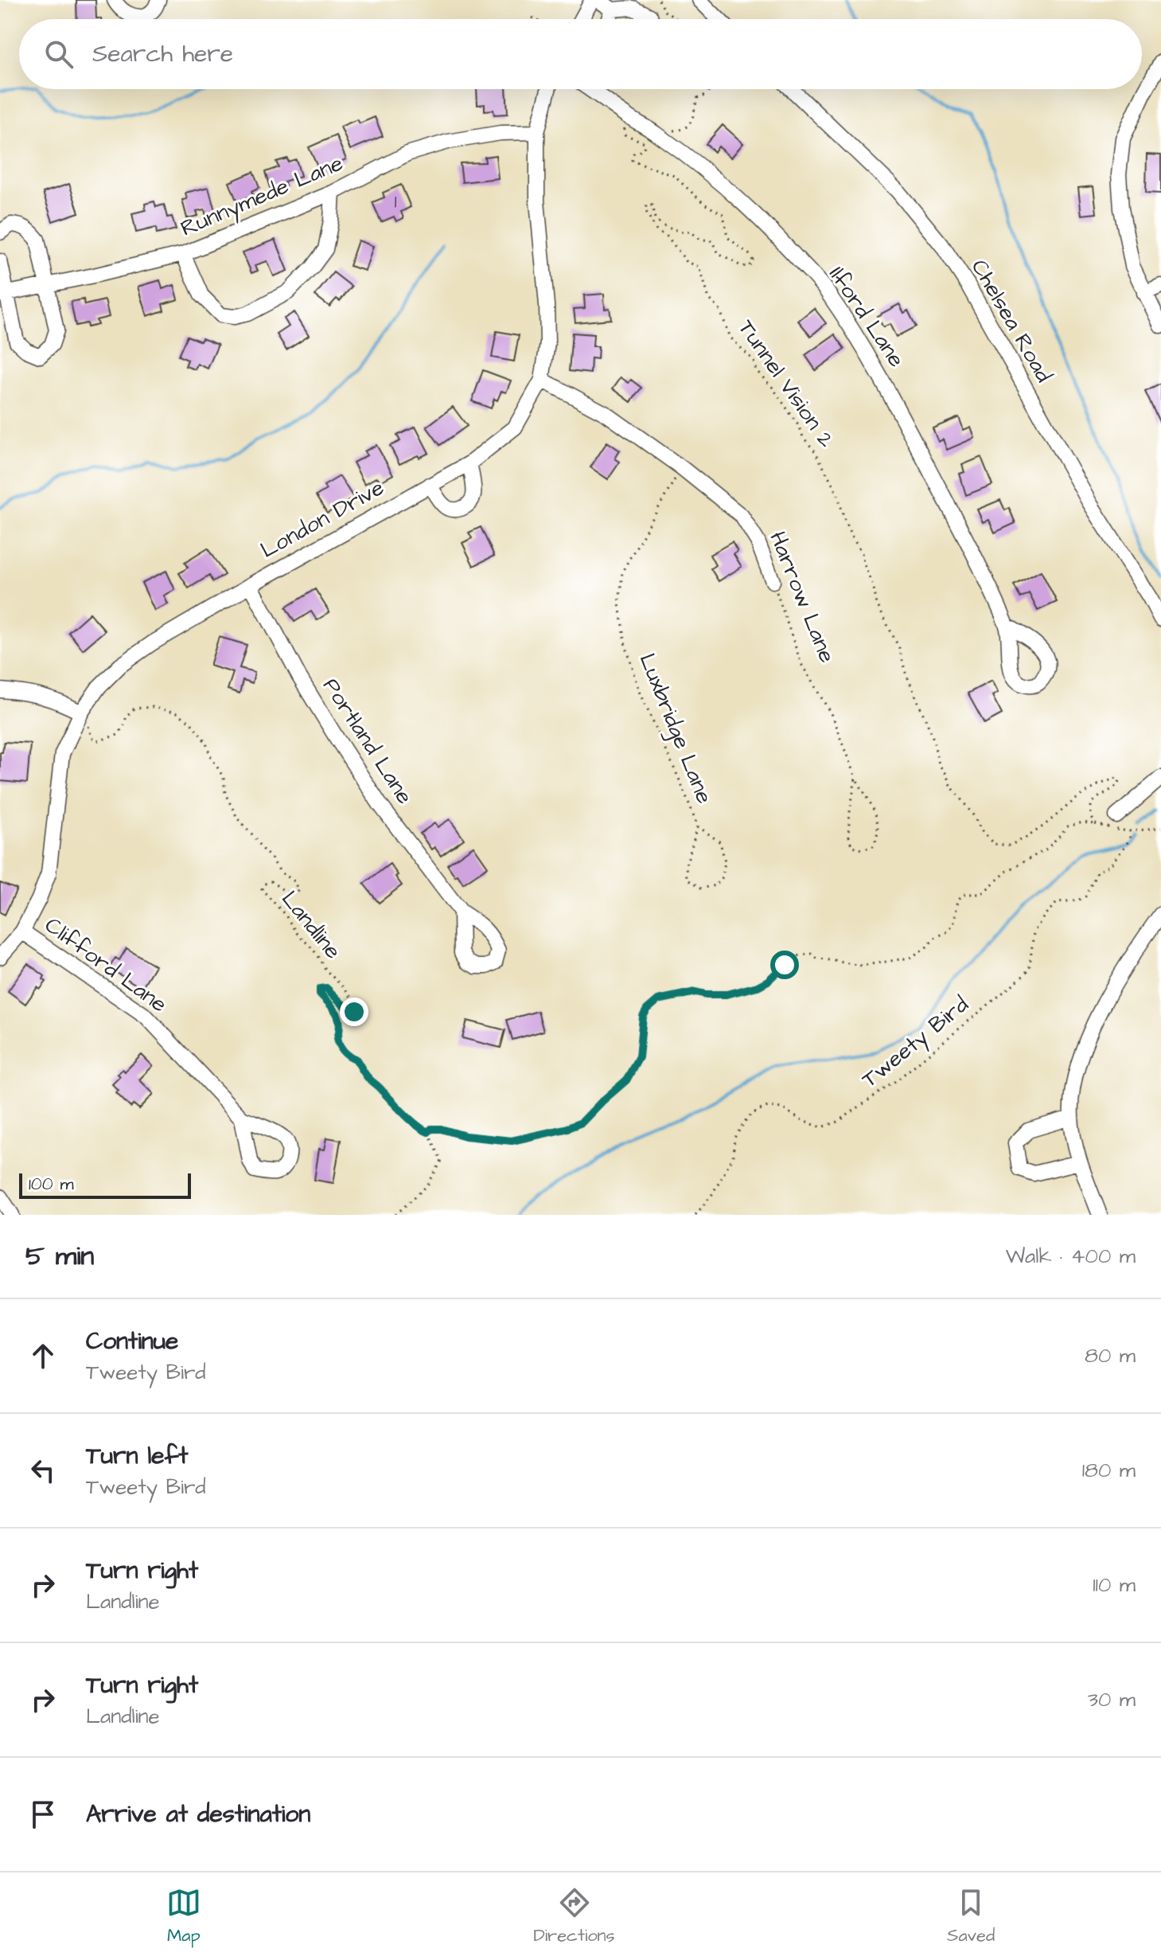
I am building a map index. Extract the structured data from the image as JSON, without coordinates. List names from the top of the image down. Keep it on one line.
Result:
{"streets":{"street":["Runnymede Lane","Ilford Lane","Chelsea Road","London Drive","Harrow Lane","Portland Lane","Clifford Lane"],"path":["Tunnel Vision 2","Luxbridge Lane","Landline","Tweety Bird"]},"crossings":[["Runnymede Lane","London Drive"],["London Drive","Harrow Lane"],["London Drive","Portland Lane"],["London Drive","Landline"],["London Drive","Clifford Lane"],["Harrow Lane","Luxbridge Lane"]],"house_numbers":["1"],"scale_bar":"100 m","page":{"search":"Search here","scale":"100 m","heading":["5 min","Walk · 400 m"],"list":[["Continue","Tweety Bird","80 m"],["Turn left","Tweety Bird","180 m"],["Turn right","Landline","110 m"],["Turn right","Landline","30 m"],"Arrive at destination"],"nav":["Map","Directions","Saved"]}}
